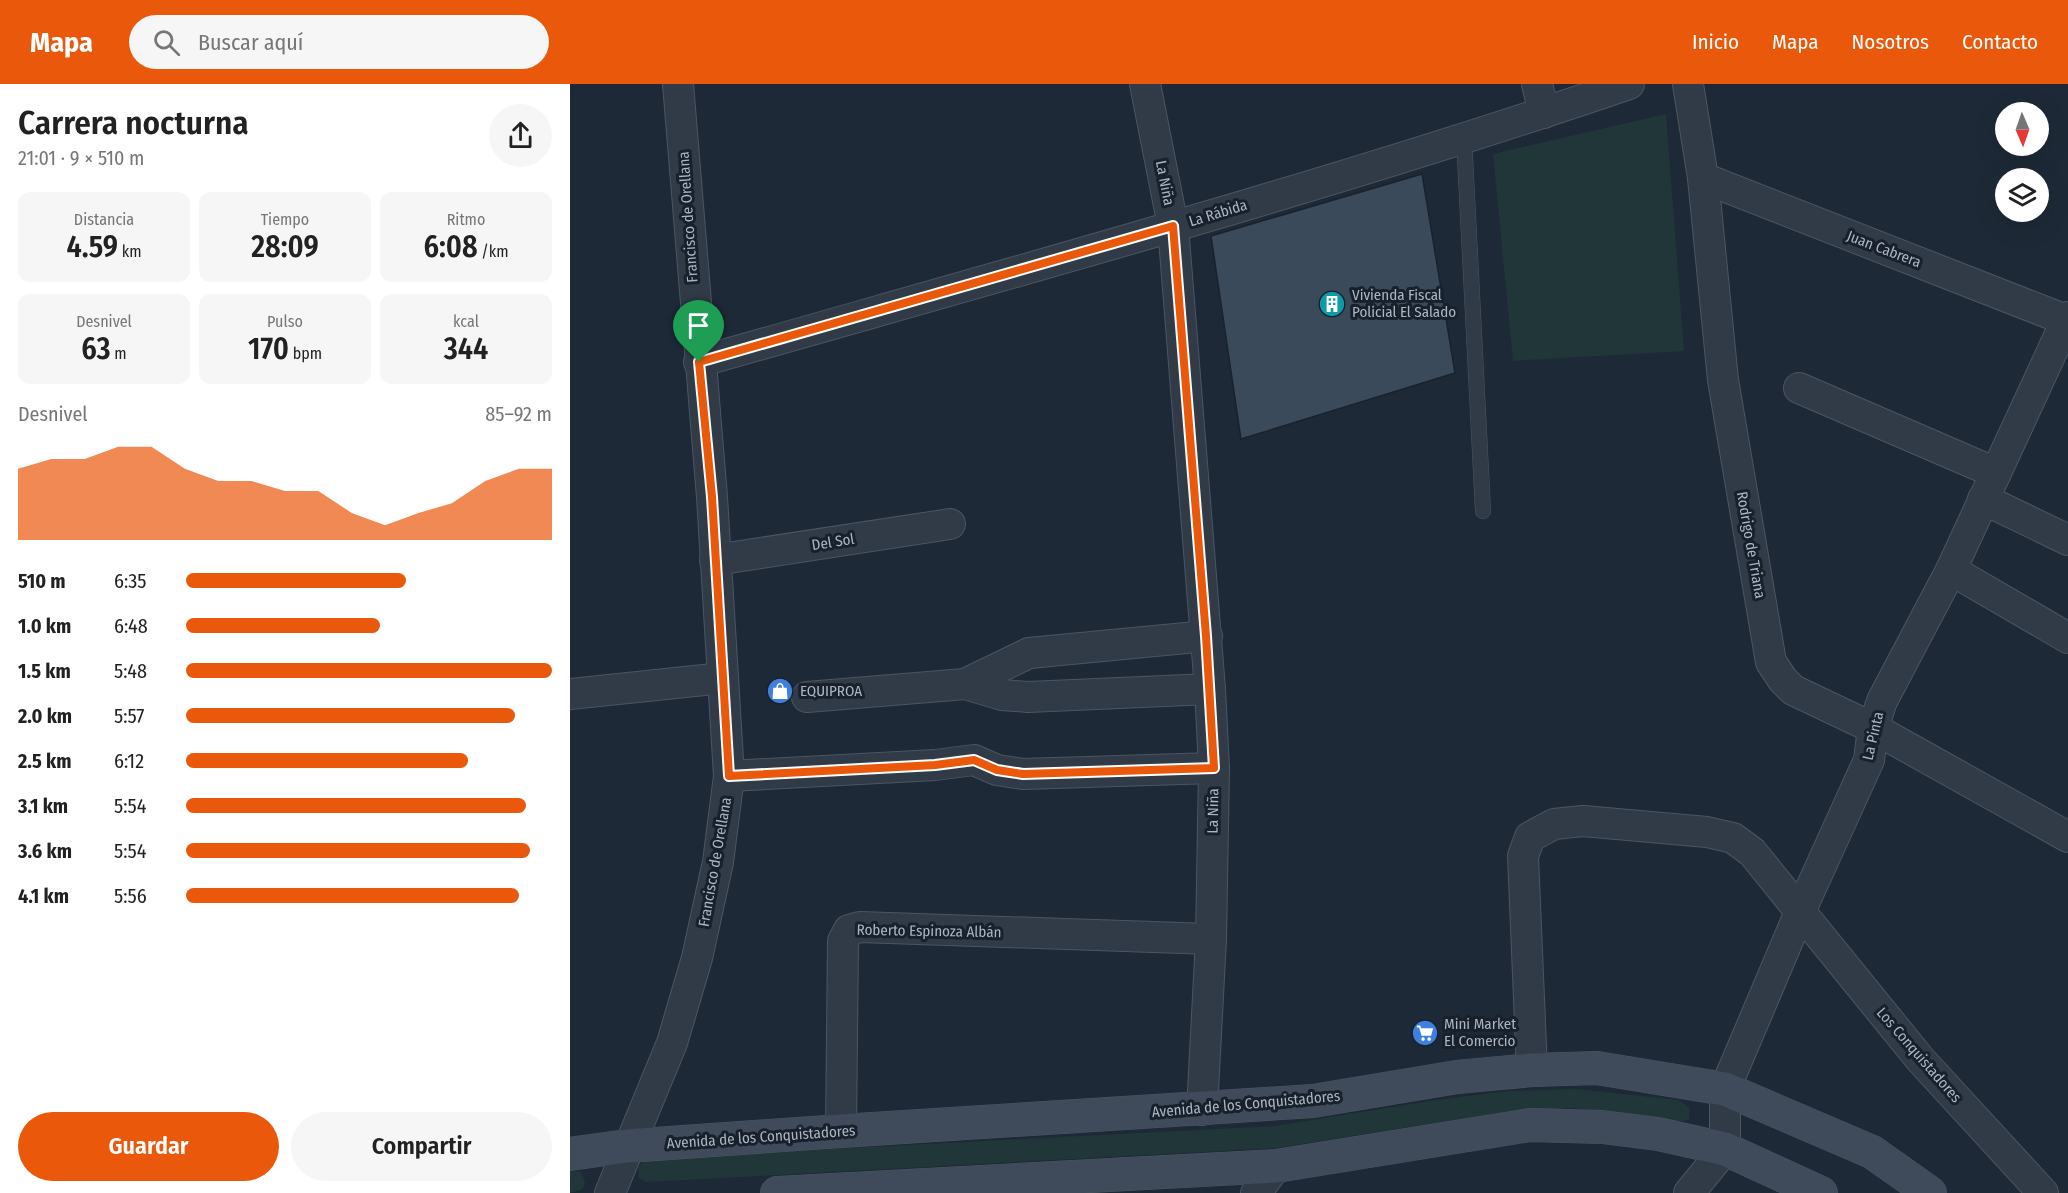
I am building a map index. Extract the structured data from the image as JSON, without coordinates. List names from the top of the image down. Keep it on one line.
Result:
{"streets":{"main road":["Avenida de los Conquistadores"],"street":["La Niña","La Rábida","Francisco de Orellana","Juan Cabrera","Del Sol","Rodrigo de Triana","La Pinta","Roberto Espinoza Albán","Los Conquistadores"]},"crossings":[["La Niña","La Rábida"],["La Niña","Roberto Espinoza Albán"],["La Niña","Avenida de los Conquistadores"],["La Rábida","Francisco de Orellana"],["Francisco de Orellana","Del Sol"],["Francisco de Orellana","Avenida de los Conquistadores"],["Juan Cabrera","Rodrigo de Triana"],["Juan Cabrera","La Pinta"],["Rodrigo de Triana","La Pinta"],["La Pinta","Los Conquistadores"],["La Pinta","Avenida de los Conquistadores"],["Roberto Espinoza Albán","Avenida de los Conquistadores"],["Los Conquistadores","Avenida de los Conquistadores"]],"places":{"building":["Vivienda Fiscal Policial El Salado"],"shop":["EQUIPROA"],"supermarket":["Mini Market El Comercio"]},"north":"bottom","page":{"header":"Mapa","search":"Buscar aquí","nav":["Inicio","Mapa","Nosotros","Contacto"],"heading":["Carrera nocturna","21:01 · 9 × 510 m"],"stats":[["Distancia","4.59 km"],["Tiempo","28:09"],["Ritmo","6:08 /km"],["Desnivel","63 m"],["Pulso","170 bpm"],["kcal","344"]],"chart":["Desnivel","85–92 m"],"list":[{"name":"510 m","note":"6:35"},{"name":"1.0 km","note":"6:48"},{"name":"1.5 km","note":"5:48"},{"name":"2.0 km","note":"5:57"},{"name":"2.5 km","note":"6:12"},{"name":"3.1 km","note":"5:54"},{"name":"3.6 km","note":"5:54"},{"name":"4.1 km","note":"5:56"}],"buttons":["Guardar","Compartir"]}}
